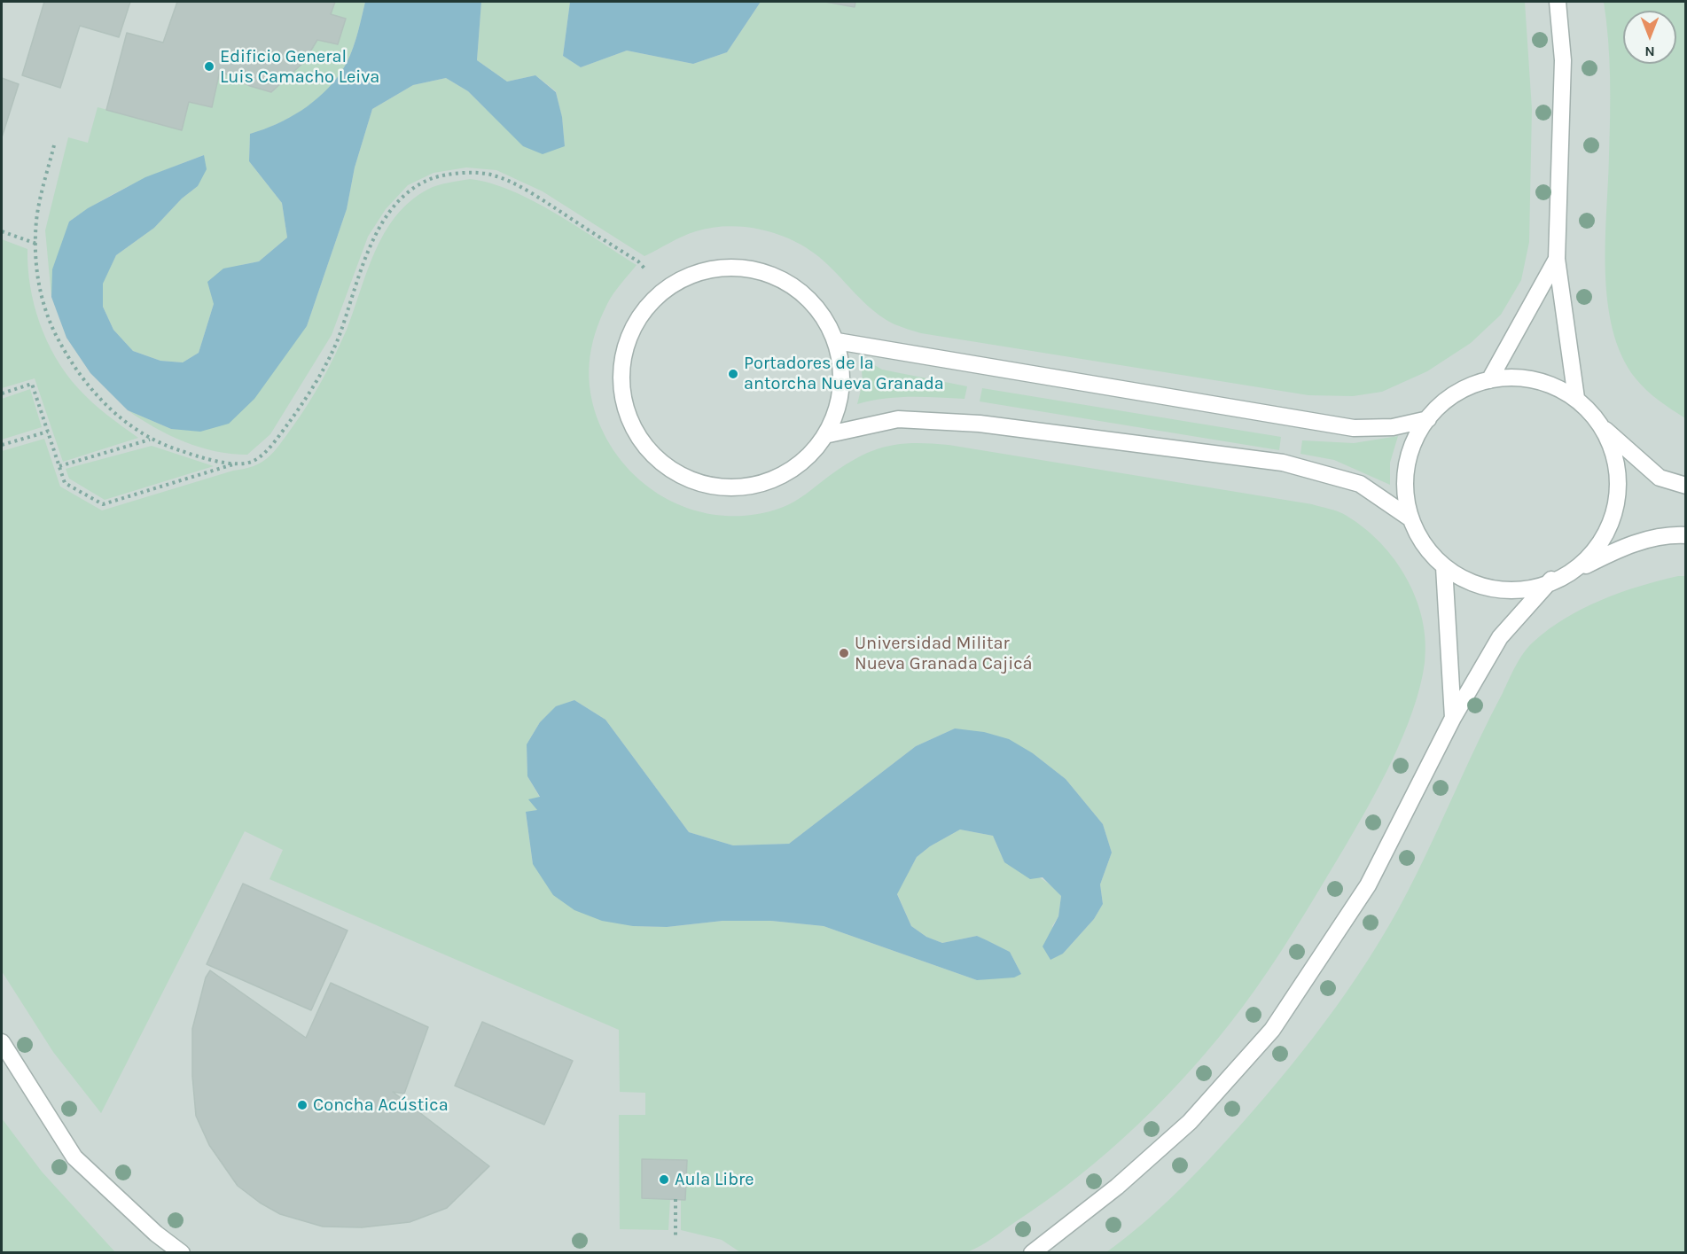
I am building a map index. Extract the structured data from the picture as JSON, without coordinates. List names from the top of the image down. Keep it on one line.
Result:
{"places":["Edificio General Luis Camacho Leiva","Portadores de la antorcha Nueva Granada","Universidad Militar Nueva Granada Cajicá","Concha Acústica","Aula Libre"],"north":"bottom"}
